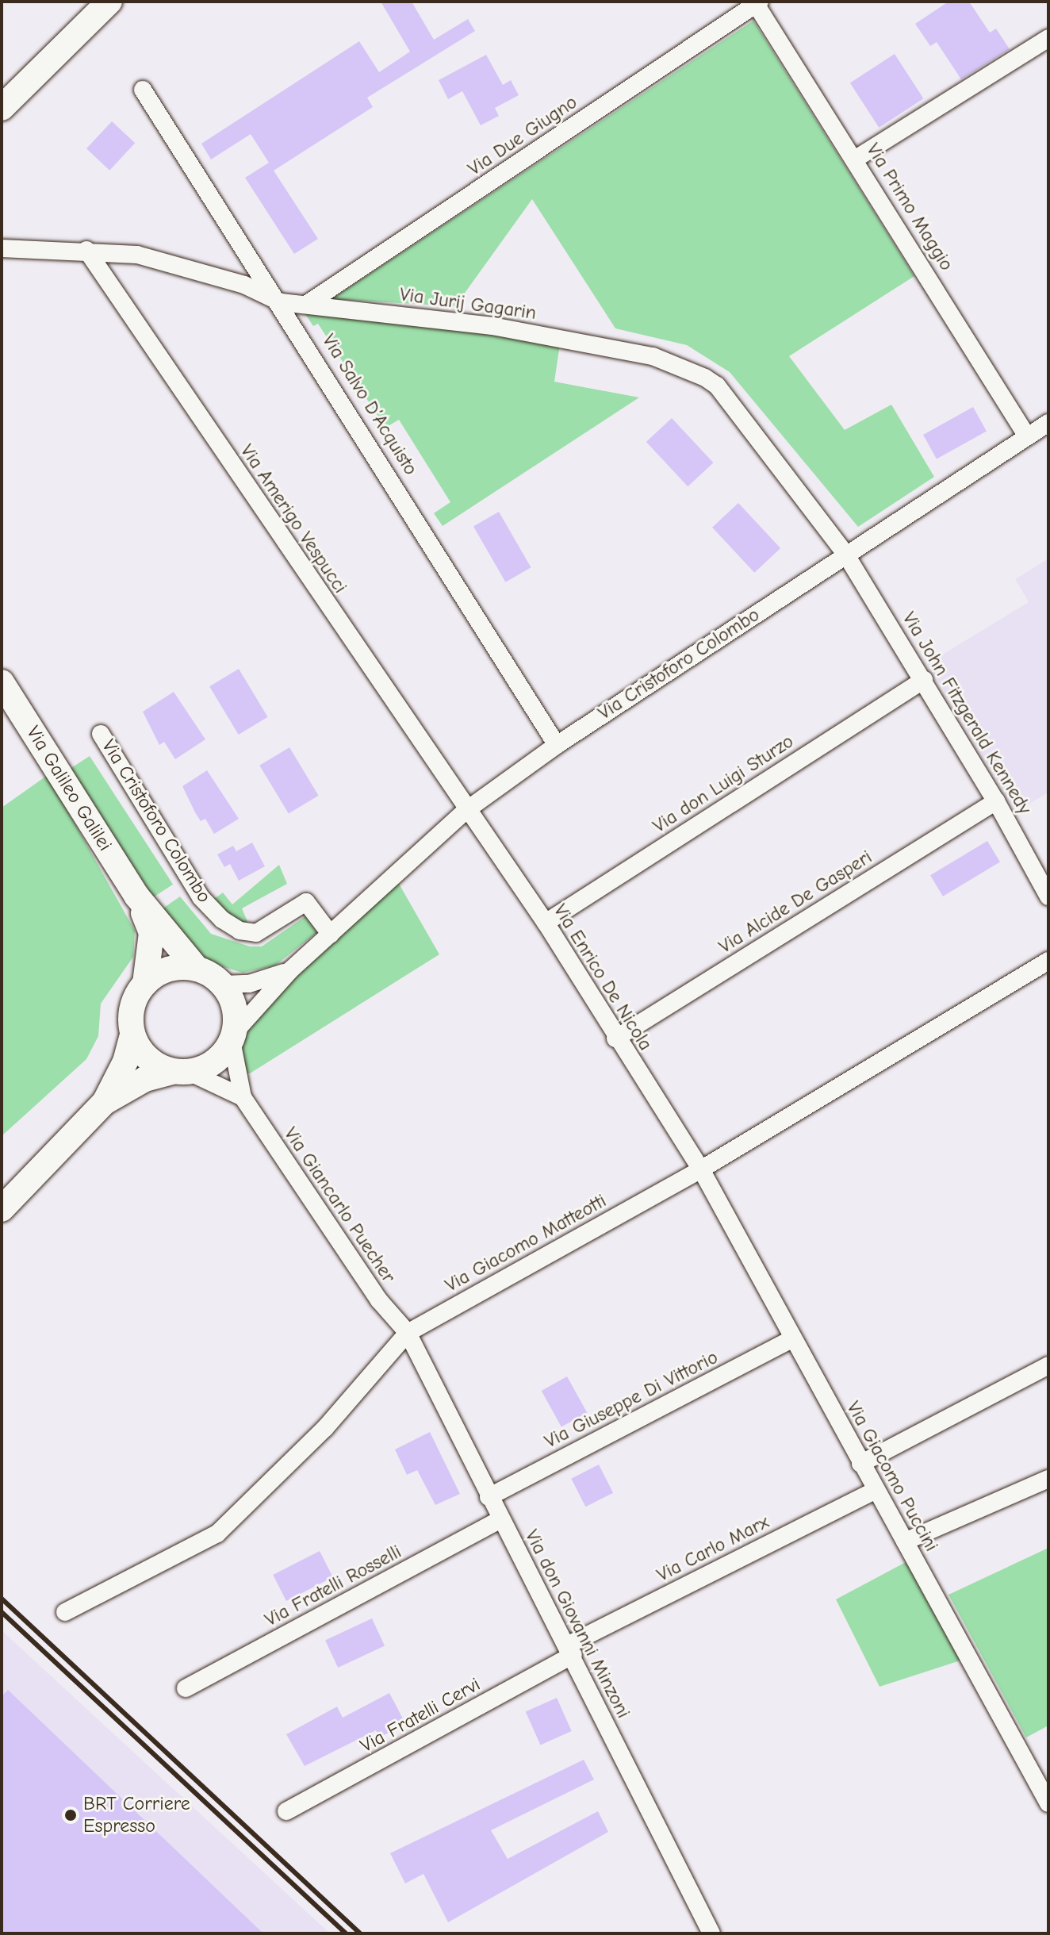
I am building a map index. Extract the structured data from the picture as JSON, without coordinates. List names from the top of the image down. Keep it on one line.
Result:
{"streets":{"street":["Via Due Giugno","Via Primo Maggio","Via Jurij Gagarin","Via Salvo D’Acquisto","Via Amerigo Vespucci","Via Cristoforo Colombo","Via John Fitzgerald Kennedy","Via don Luigi Sturzo","Via Galileo Galilei","Via Alcide De Gasperi","Via Enrico De Nicola","Via Giancarlo Puecher","Via Giacomo Matteotti","Via Giuseppe Di Vittorio","Via Giacomo Puccini","Via Carlo Marx","Via Fratelli Rosselli","Via don Giovanni Minzoni","Via Fratelli Cervi"]},"crossings":[["Via Due Giugno","Via Primo Maggio"],["Via Due Giugno","Via Jurij Gagarin"],["Via Primo Maggio","Via Cristoforo Colombo"],["Via Jurij Gagarin","Via Salvo D’Acquisto"],["Via Jurij Gagarin","Via Amerigo Vespucci"],["Via Jurij Gagarin","Via Cristoforo Colombo"],["Via Jurij Gagarin","Via John Fitzgerald Kennedy"],["Via Salvo D’Acquisto","Via Cristoforo Colombo"],["Via Amerigo Vespucci","Via Cristoforo Colombo"],["Via Amerigo Vespucci","Via Enrico De Nicola"],["Via Cristoforo Colombo","Via John Fitzgerald Kennedy"],["Via Cristoforo Colombo","Via Galileo Galilei"],["Via Cristoforo Colombo","Via Enrico De Nicola"],["Via Cristoforo Colombo","Via Giancarlo Puecher"],["Via John Fitzgerald Kennedy","Via don Luigi Sturzo"],["Via John Fitzgerald Kennedy","Via Alcide De Gasperi"],["Via don Luigi Sturzo","Via Enrico De Nicola"],["Via Galileo Galilei","Via Giancarlo Puecher"],["Via Alcide De Gasperi","Via Enrico De Nicola"],["Via Enrico De Nicola","Via Giacomo Matteotti"],["Via Enrico De Nicola","Via Giacomo Puccini"],["Via Giancarlo Puecher","Via Giacomo Matteotti"],["Via Giancarlo Puecher","Via don Giovanni Minzoni"],["Via Giacomo Matteotti","Via Giacomo Puccini"],["Via Giacomo Matteotti","Via don Giovanni Minzoni"],["Via Giuseppe Di Vittorio","Via Giacomo Puccini"],["Via Giuseppe Di Vittorio","Via don Giovanni Minzoni"],["Via Giacomo Puccini","Via Carlo Marx"],["Via Carlo Marx","Via don Giovanni Minzoni"],["Via Carlo Marx","Via Fratelli Cervi"],["Via Fratelli Rosselli","Via don Giovanni Minzoni"],["Via don Giovanni Minzoni","Via Fratelli Cervi"]],"places":["BRT Corriere Espresso"]}
